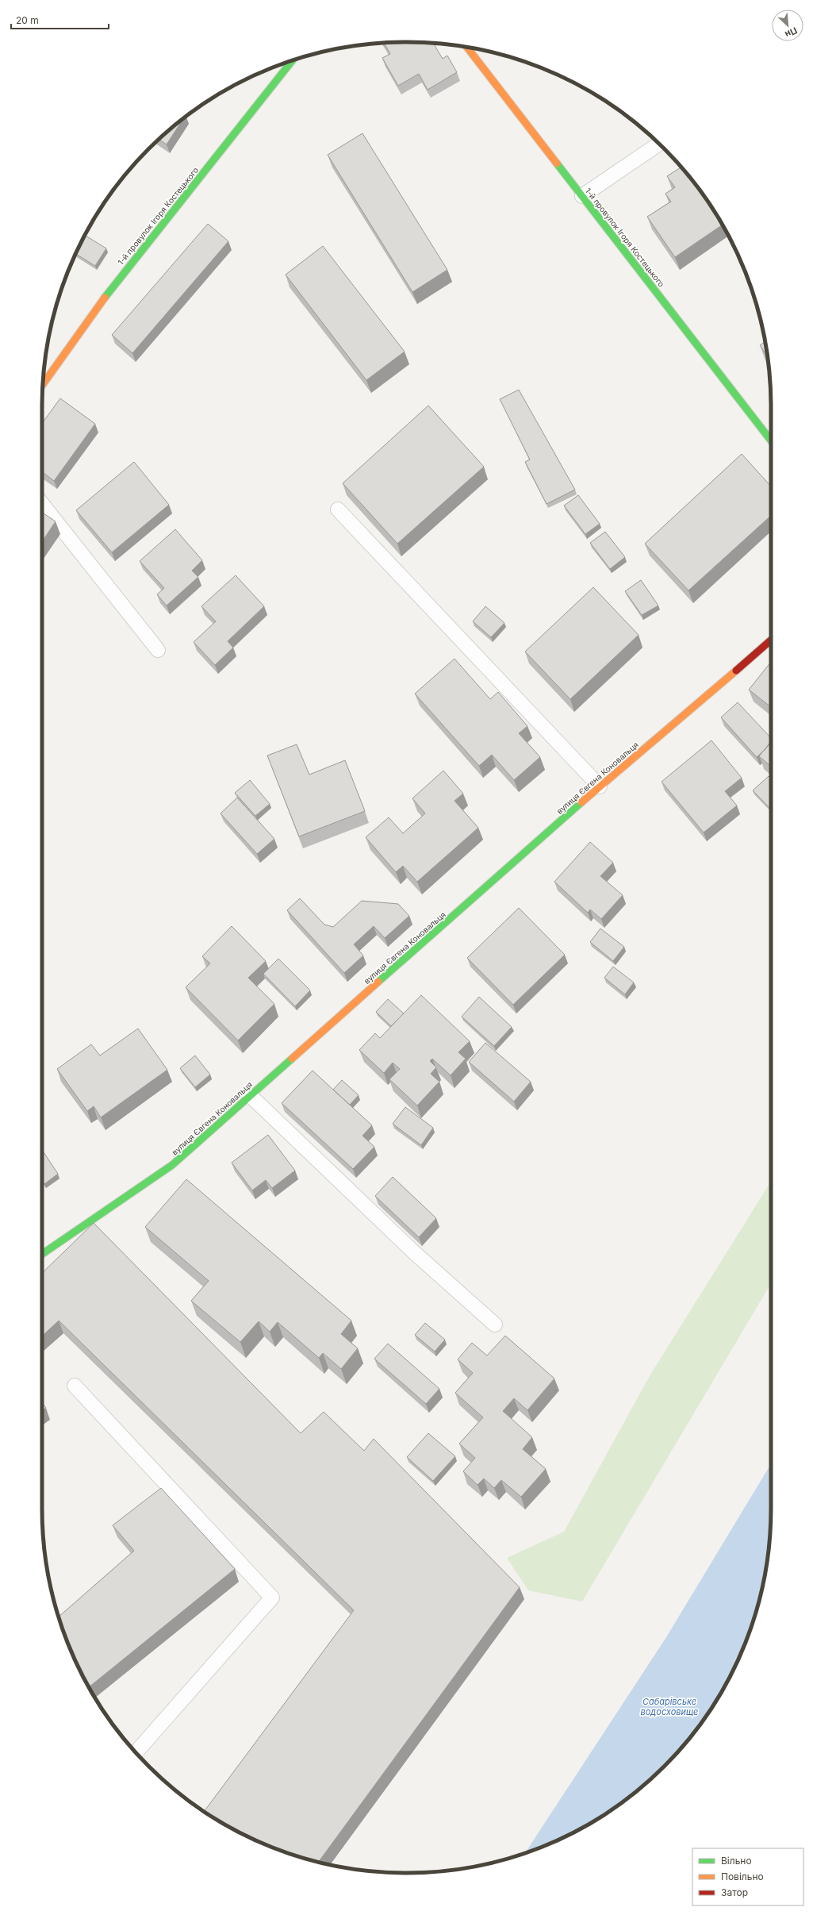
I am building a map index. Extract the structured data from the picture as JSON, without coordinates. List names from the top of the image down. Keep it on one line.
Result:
{"streets":{"street":["1-й провулок Ігоря Костецького","вулиця Євгена Коновальця"]},"water":["Сабарівське водосховище"],"legend":["Вільно","Повільно","Затор"],"scale_bar":"20 m","north":"bottom right"}
